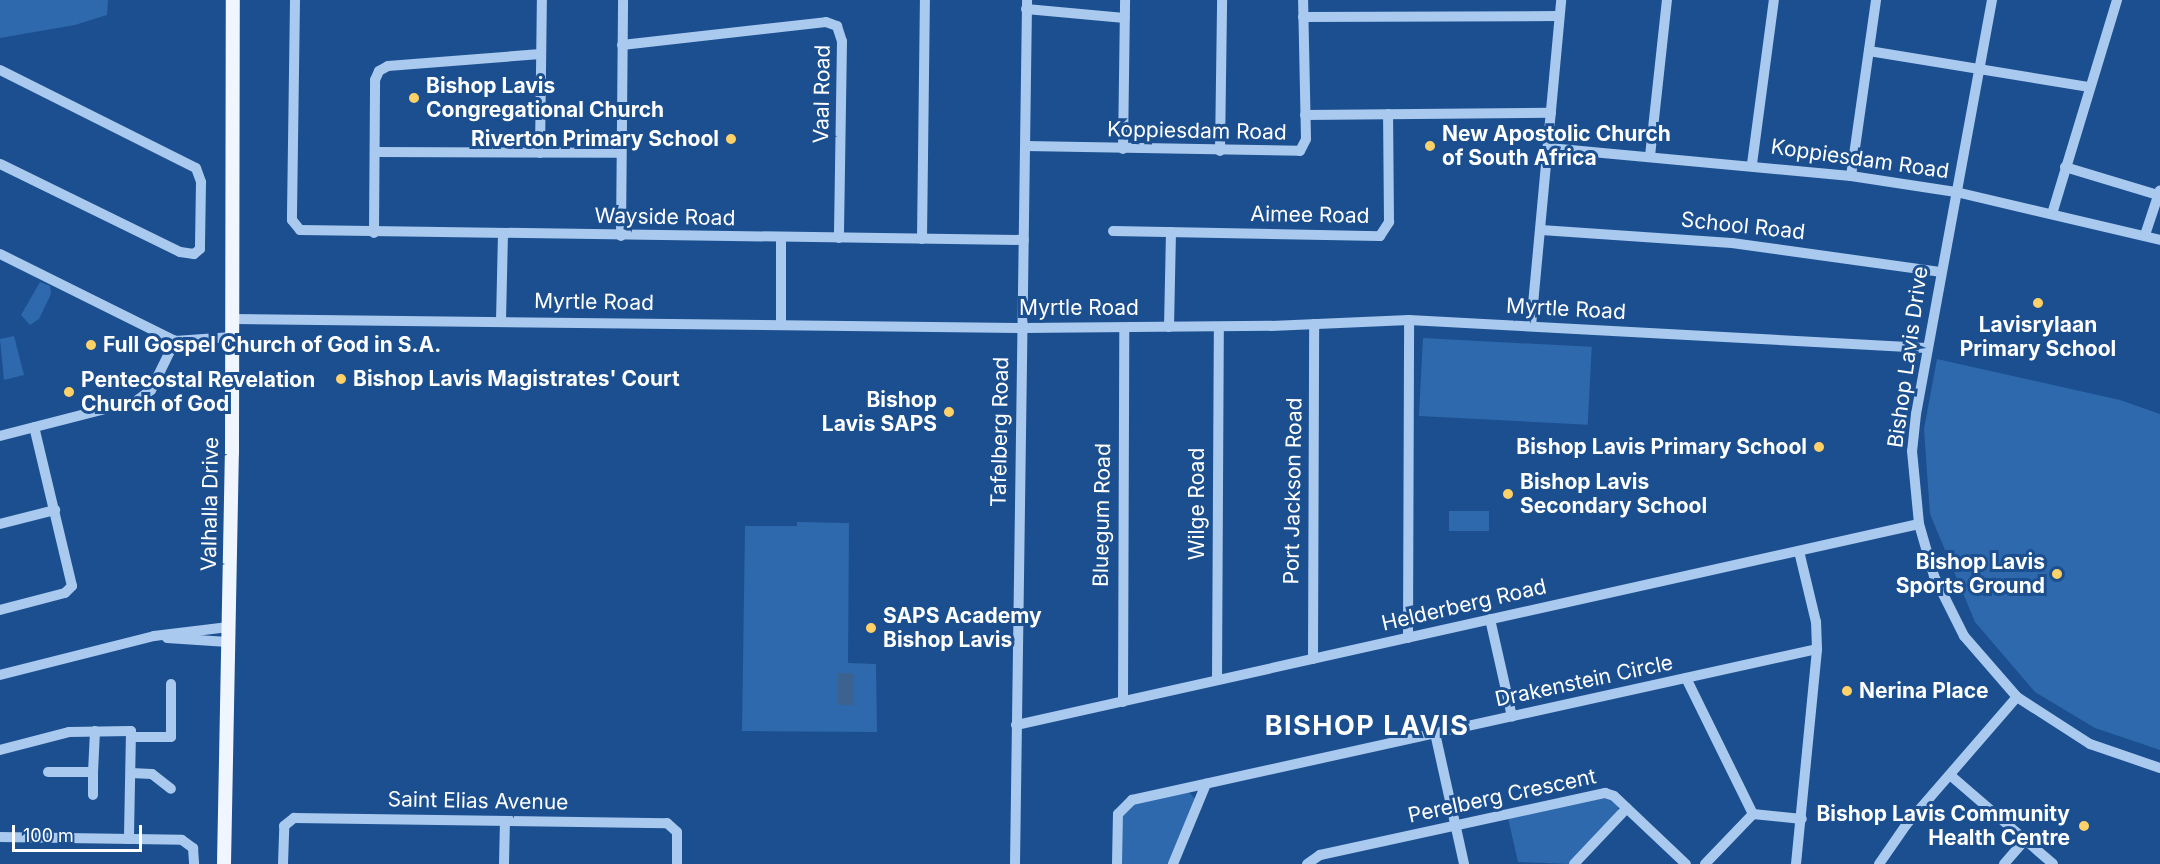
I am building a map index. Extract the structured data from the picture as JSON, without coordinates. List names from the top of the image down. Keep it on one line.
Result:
{"streets":{"main road":["Valhalla Drive"],"street":["Vaal Road","Koppiesdam Road","Aimee Road","Wayside Road","School Road","Myrtle Road","Bishop Lavis Drive","Tafelberg Road","Port Jackson Road","Wilge Road","Bluegum Road","Helderberg Road","Drakenstein Circle","Perelberg Crescent","Saint Elias Avenue"]},"crossings":[["Vaal Road","Wayside Road"],["Koppiesdam Road","Aimee Road"],["Koppiesdam Road","Bishop Lavis Drive"],["Koppiesdam Road","Tafelberg Road"],["Wayside Road","Tafelberg Road"],["School Road","Bishop Lavis Drive"],["Myrtle Road","Bishop Lavis Drive"],["Myrtle Road","Tafelberg Road"],["Myrtle Road","Port Jackson Road"],["Myrtle Road","Valhalla Drive"],["Myrtle Road","Wilge Road"],["Myrtle Road","Bluegum Road"],["Bishop Lavis Drive","Helderberg Road"],["Tafelberg Road","Helderberg Road"],["Port Jackson Road","Helderberg Road"],["Wilge Road","Helderberg Road"],["Bluegum Road","Helderberg Road"]],"districts":["BISHOP LAVIS"],"places":["Bishop Lavis Congregational Church","Riverton Primary School","New Apostolic Church of South Africa","Lavisrylaan Primary School","Full Gospel Church of God in S.A.","Bishop Lavis Magistrates' Court","Pentecostal Revelation Church of God","Bishop Lavis SAPS","Bishop Lavis Primary School","Bishop Lavis Secondary School","Bishop Lavis Sports Ground","SAPS Academy Bishop Lavis","Nerina Place","Bishop Lavis Community Health Centre"],"scale_bar":"100 m"}
